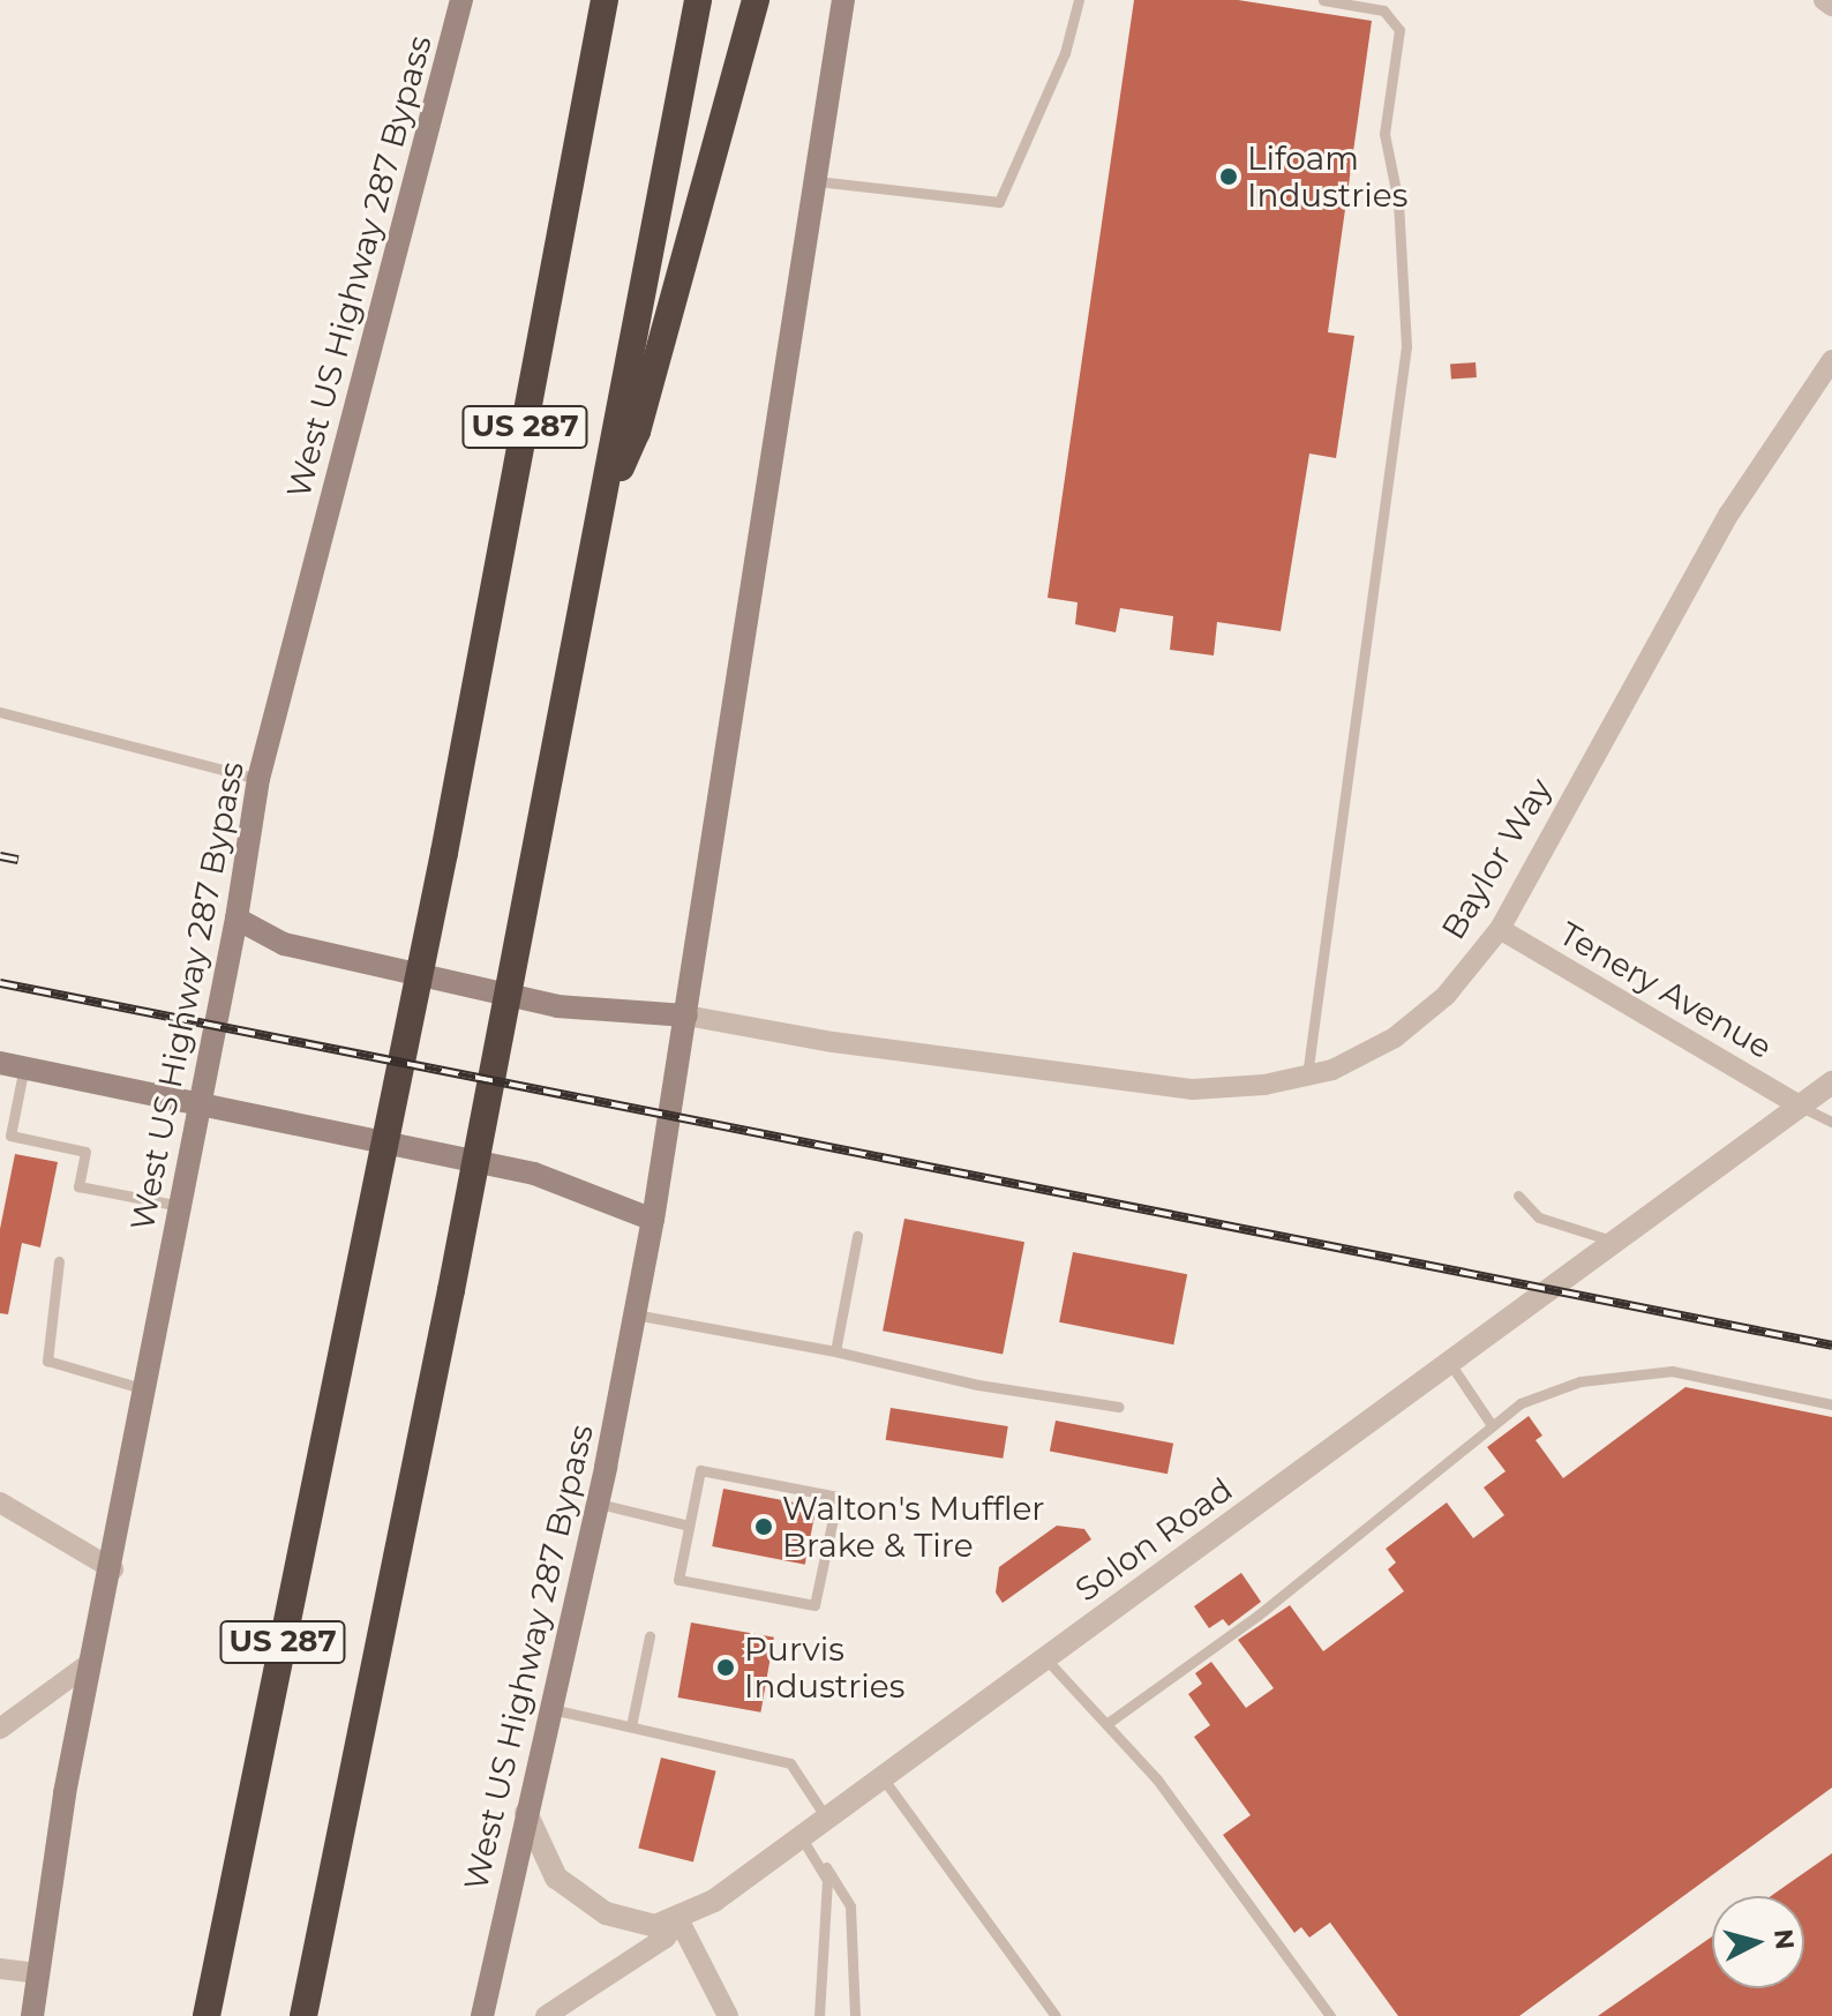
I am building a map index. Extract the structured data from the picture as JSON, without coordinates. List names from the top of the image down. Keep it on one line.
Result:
{"streets":{"highway":["US 287"],"main road":["West US Highway 287 Bypass"],"street":["Baylor Way","Tenery Avenue","Solon Road"]},"crossings":[["West US Highway 287 Bypass","Baylor Way"],["Baylor Way","Tenery Avenue"],["Tenery Avenue","Solon Road"]],"places":["Lifoam Industries","Walton's Muffler Brake & Tire","Purvis Industries"],"north":"right"}
